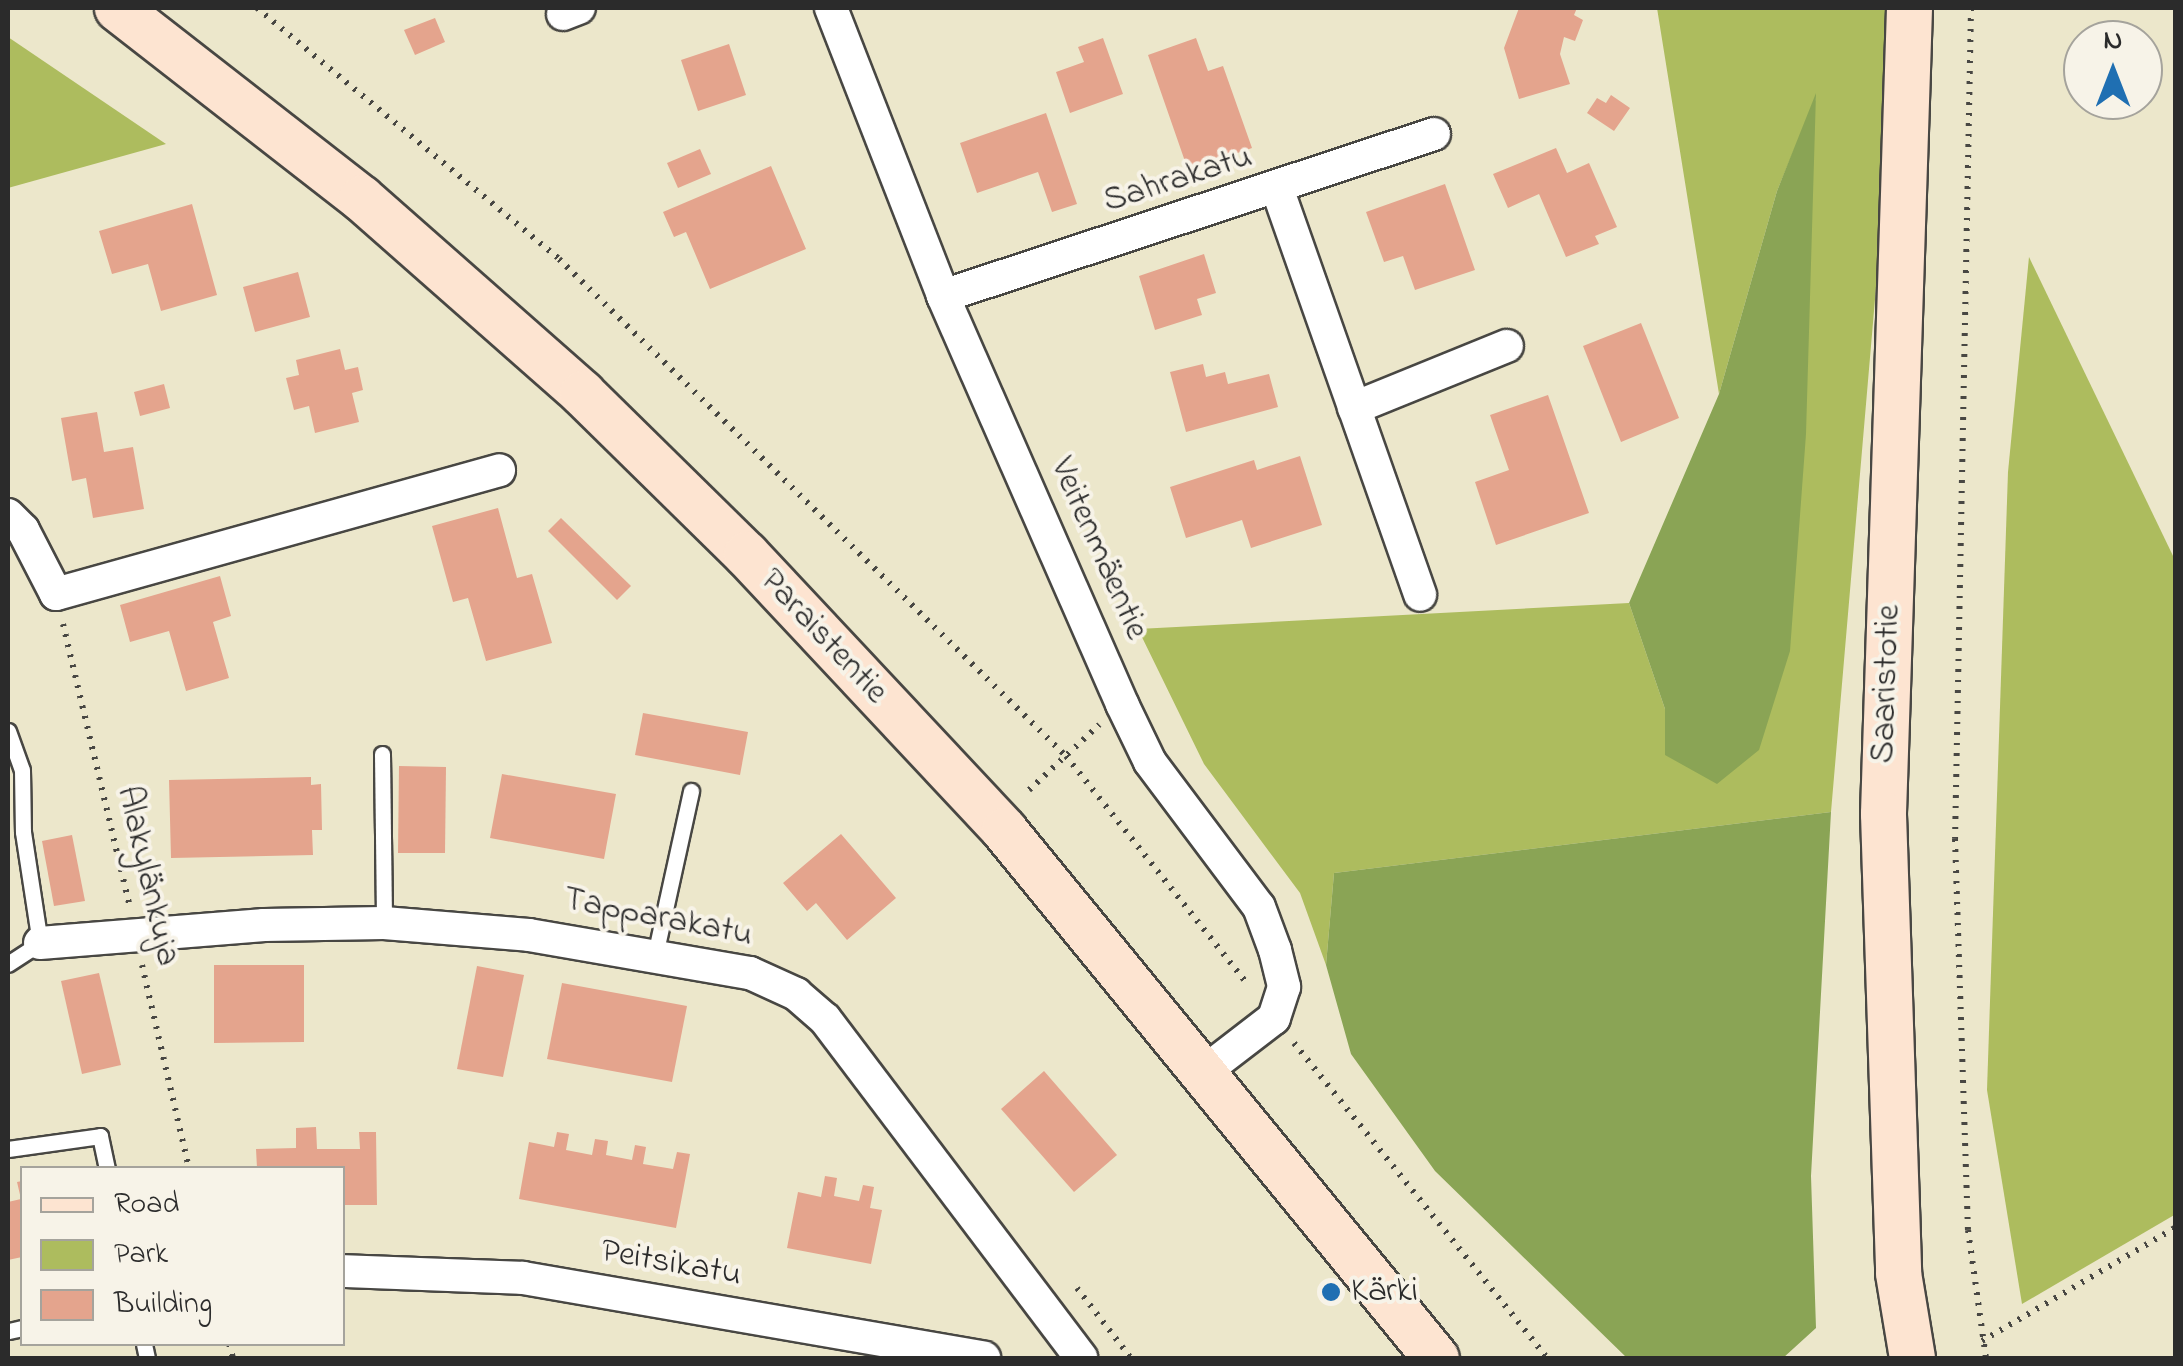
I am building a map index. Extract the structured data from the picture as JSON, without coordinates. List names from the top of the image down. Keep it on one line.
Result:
{"streets":{"main road":["Paraistentie","Saaristotie"],"street":["Sahrakatu","Veitenmäentie","Tapparakatu","Peitsikatu"],"path":["Alakylänkuja"]},"crossings":[["Sahrakatu","Veitenmäentie"],["Alakylänkuja","Tapparakatu"]],"places":["Kärki"],"legend":["Road","Park","Building"],"north":"top"}
